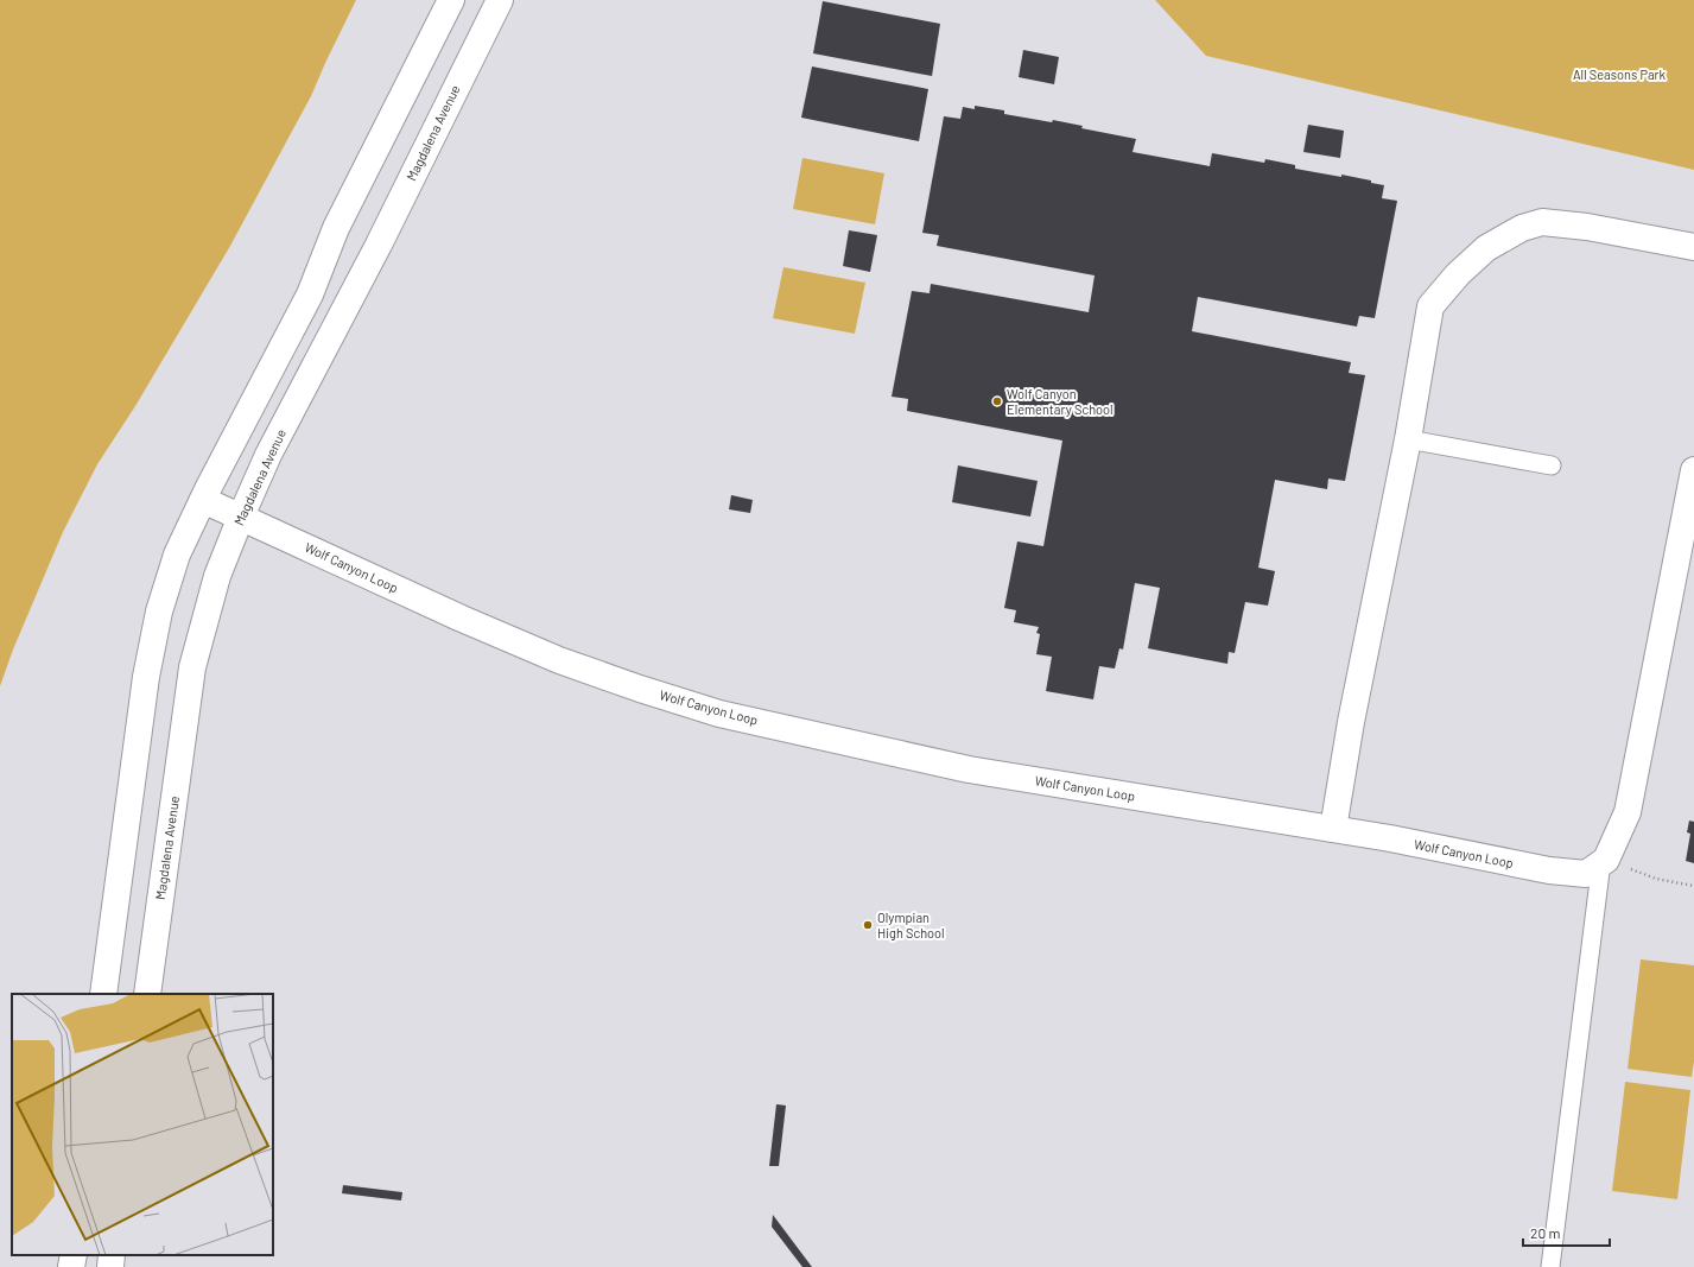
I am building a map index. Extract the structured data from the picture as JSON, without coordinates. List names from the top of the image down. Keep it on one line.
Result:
{"streets":{"street":["Magdalena Avenue","Wolf Canyon Loop"]},"crossings":[["Magdalena Avenue","Wolf Canyon Loop"]],"parks":["All Seasons Park"],"places":["Wolf Canyon Elementary School","Olympian High School"],"scale_bar":"20 m"}
